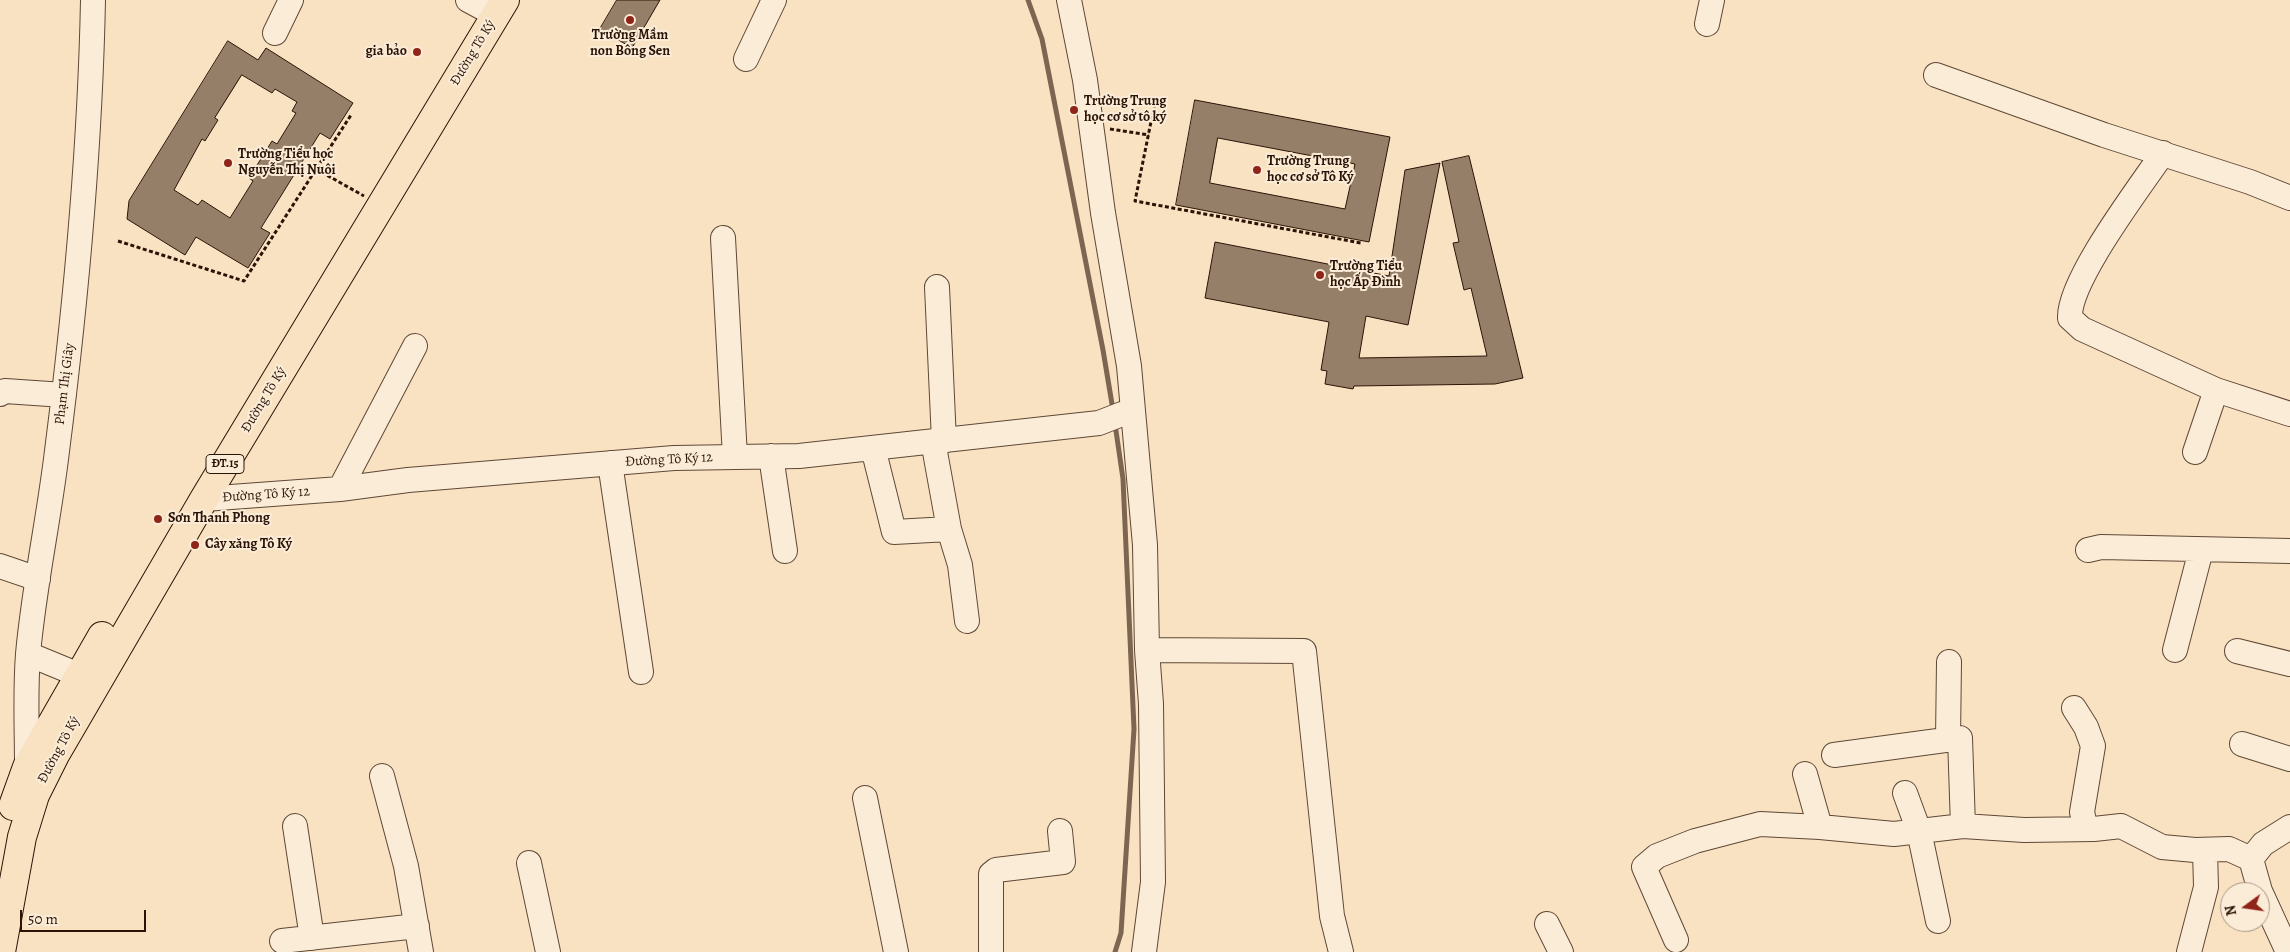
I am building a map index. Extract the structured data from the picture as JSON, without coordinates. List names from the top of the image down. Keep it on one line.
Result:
{"streets":{"main road":["Đường Tô Ký","ĐT.15"],"street":["Phạm Thị Giây","Đường Tô Ký 12"]},"crossings":[["Đường Tô Ký","Phạm Thị Giây"],["Đường Tô Ký","Đường Tô Ký 12"]],"places":["Trường Mầm non Bông Sen","gia bảo","Trường Trung học cơ sở tô ký","Trường Tiểu học Nguyễn Thị Nuôi","Trường Trung học cơ sở Tô Ký","Trường Tiểu học Ấp Đình","Sơn Thanh Phong","Cây xăng Tô Ký"],"scale_bar":"50 m","north":"left"}
